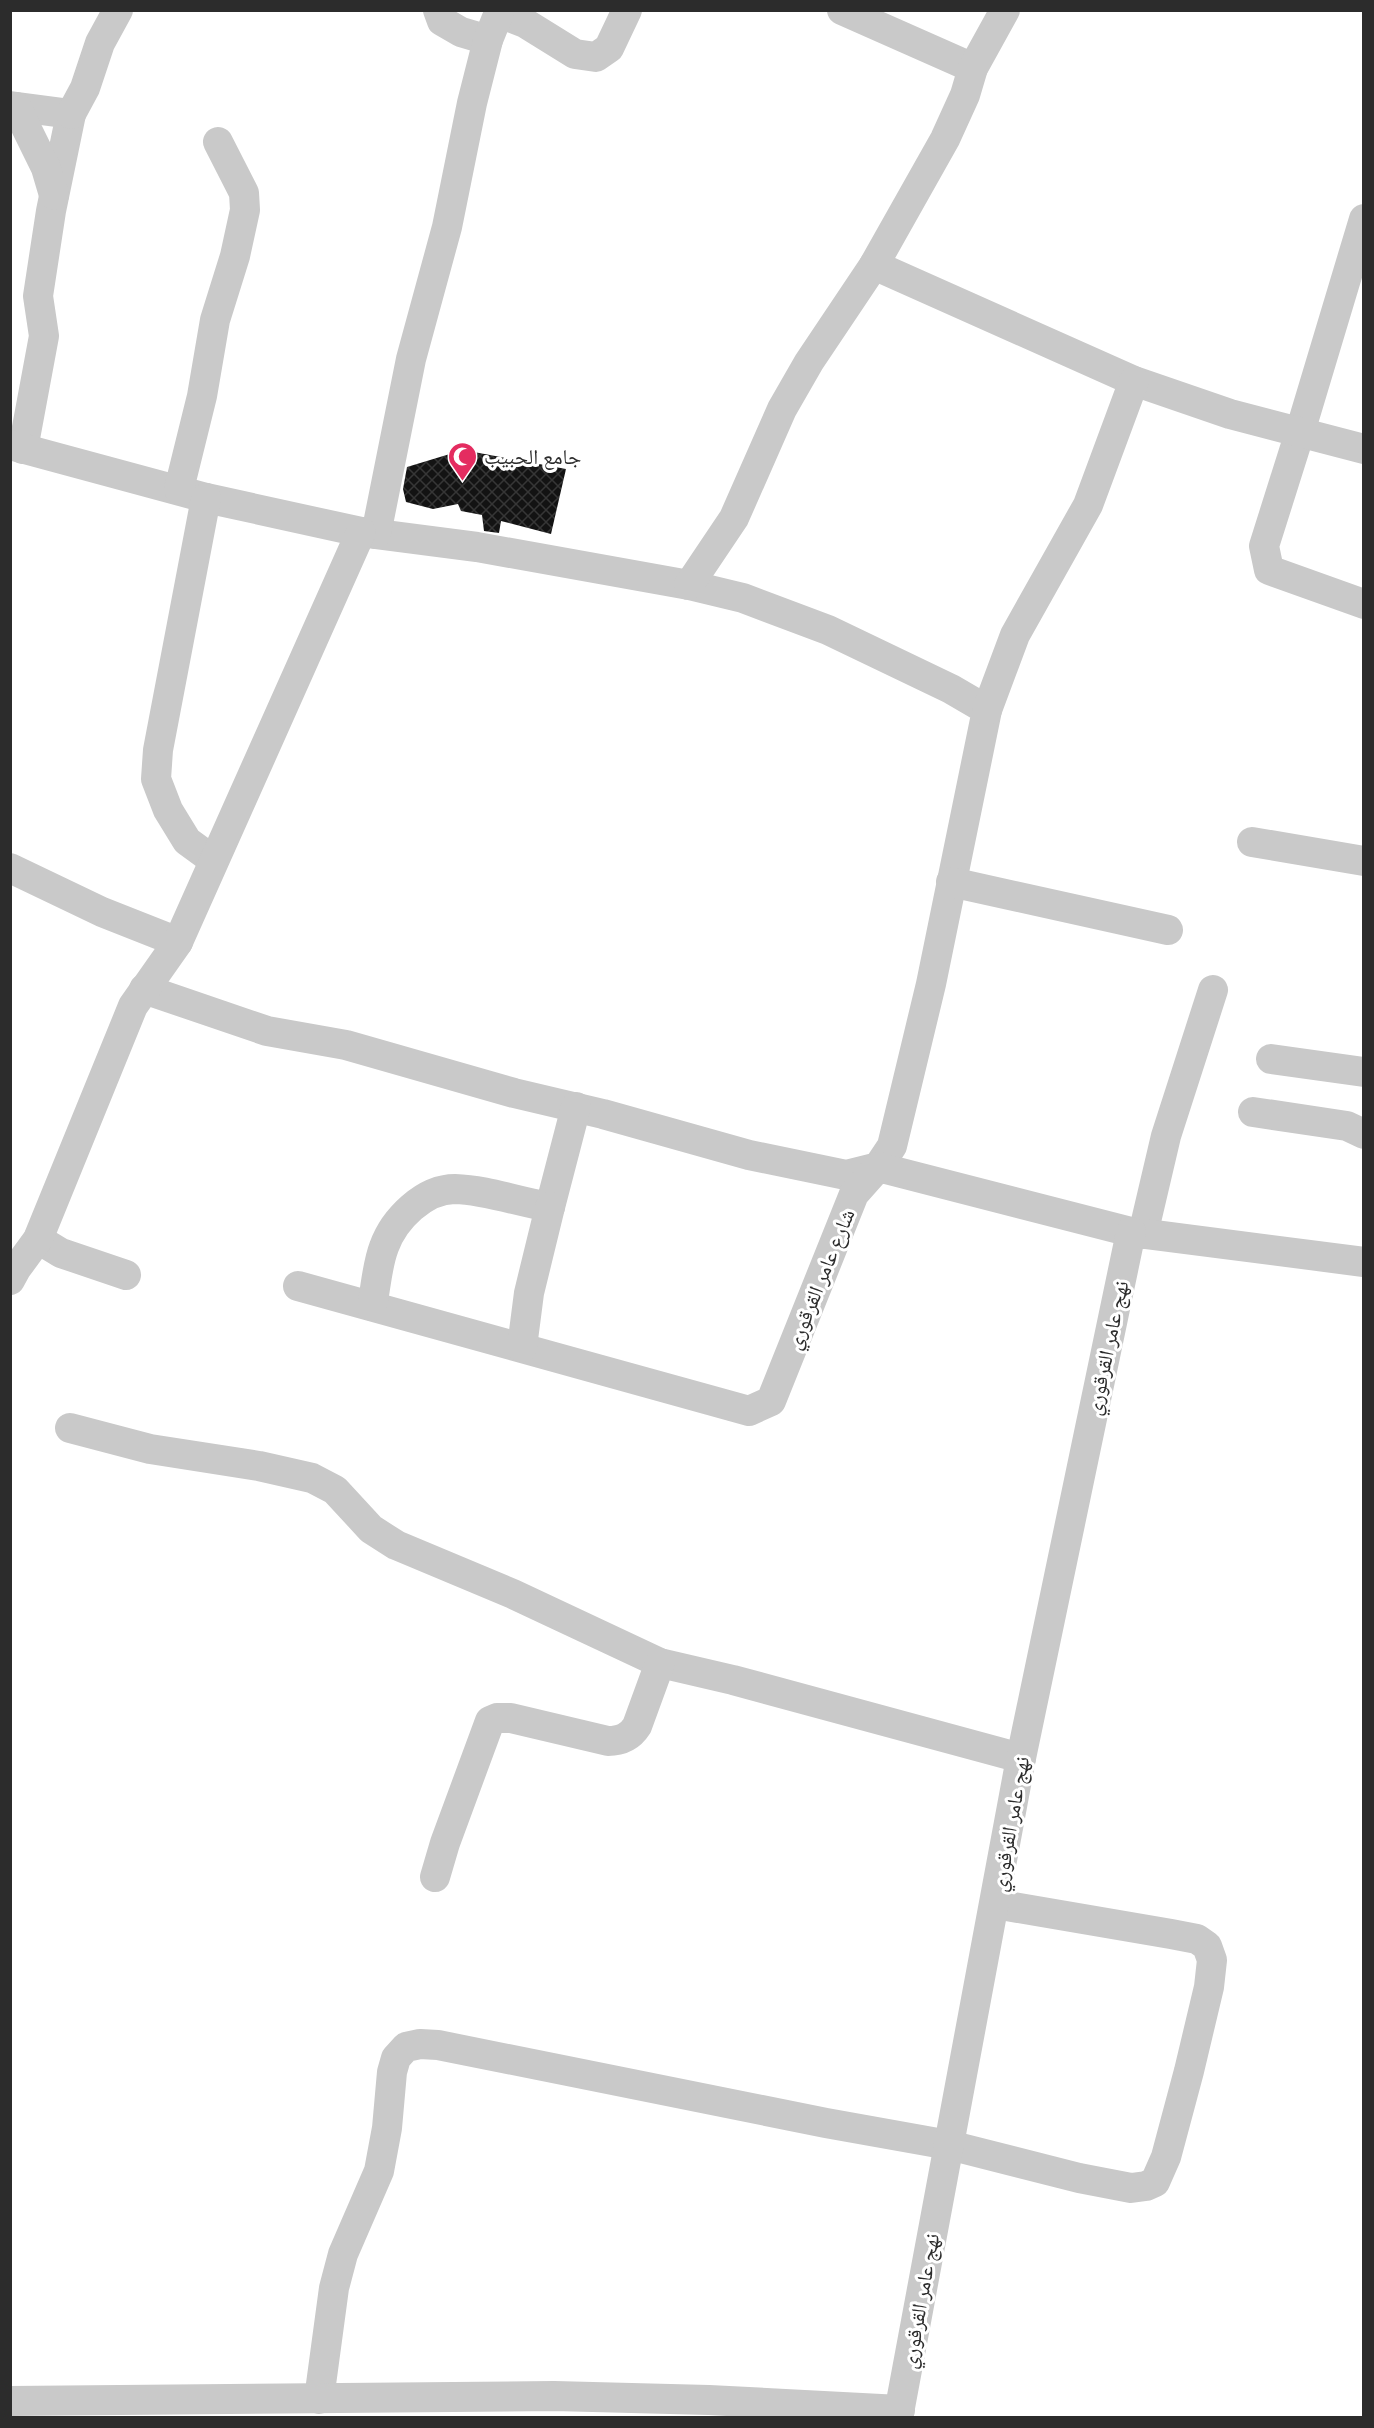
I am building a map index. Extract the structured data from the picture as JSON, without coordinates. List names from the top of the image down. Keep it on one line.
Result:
{"streets":{"street":["شارع عامر القرقوري","نهج عامر القرقوري"]},"places":{"mosque":["جامع الحبيب"]}}
